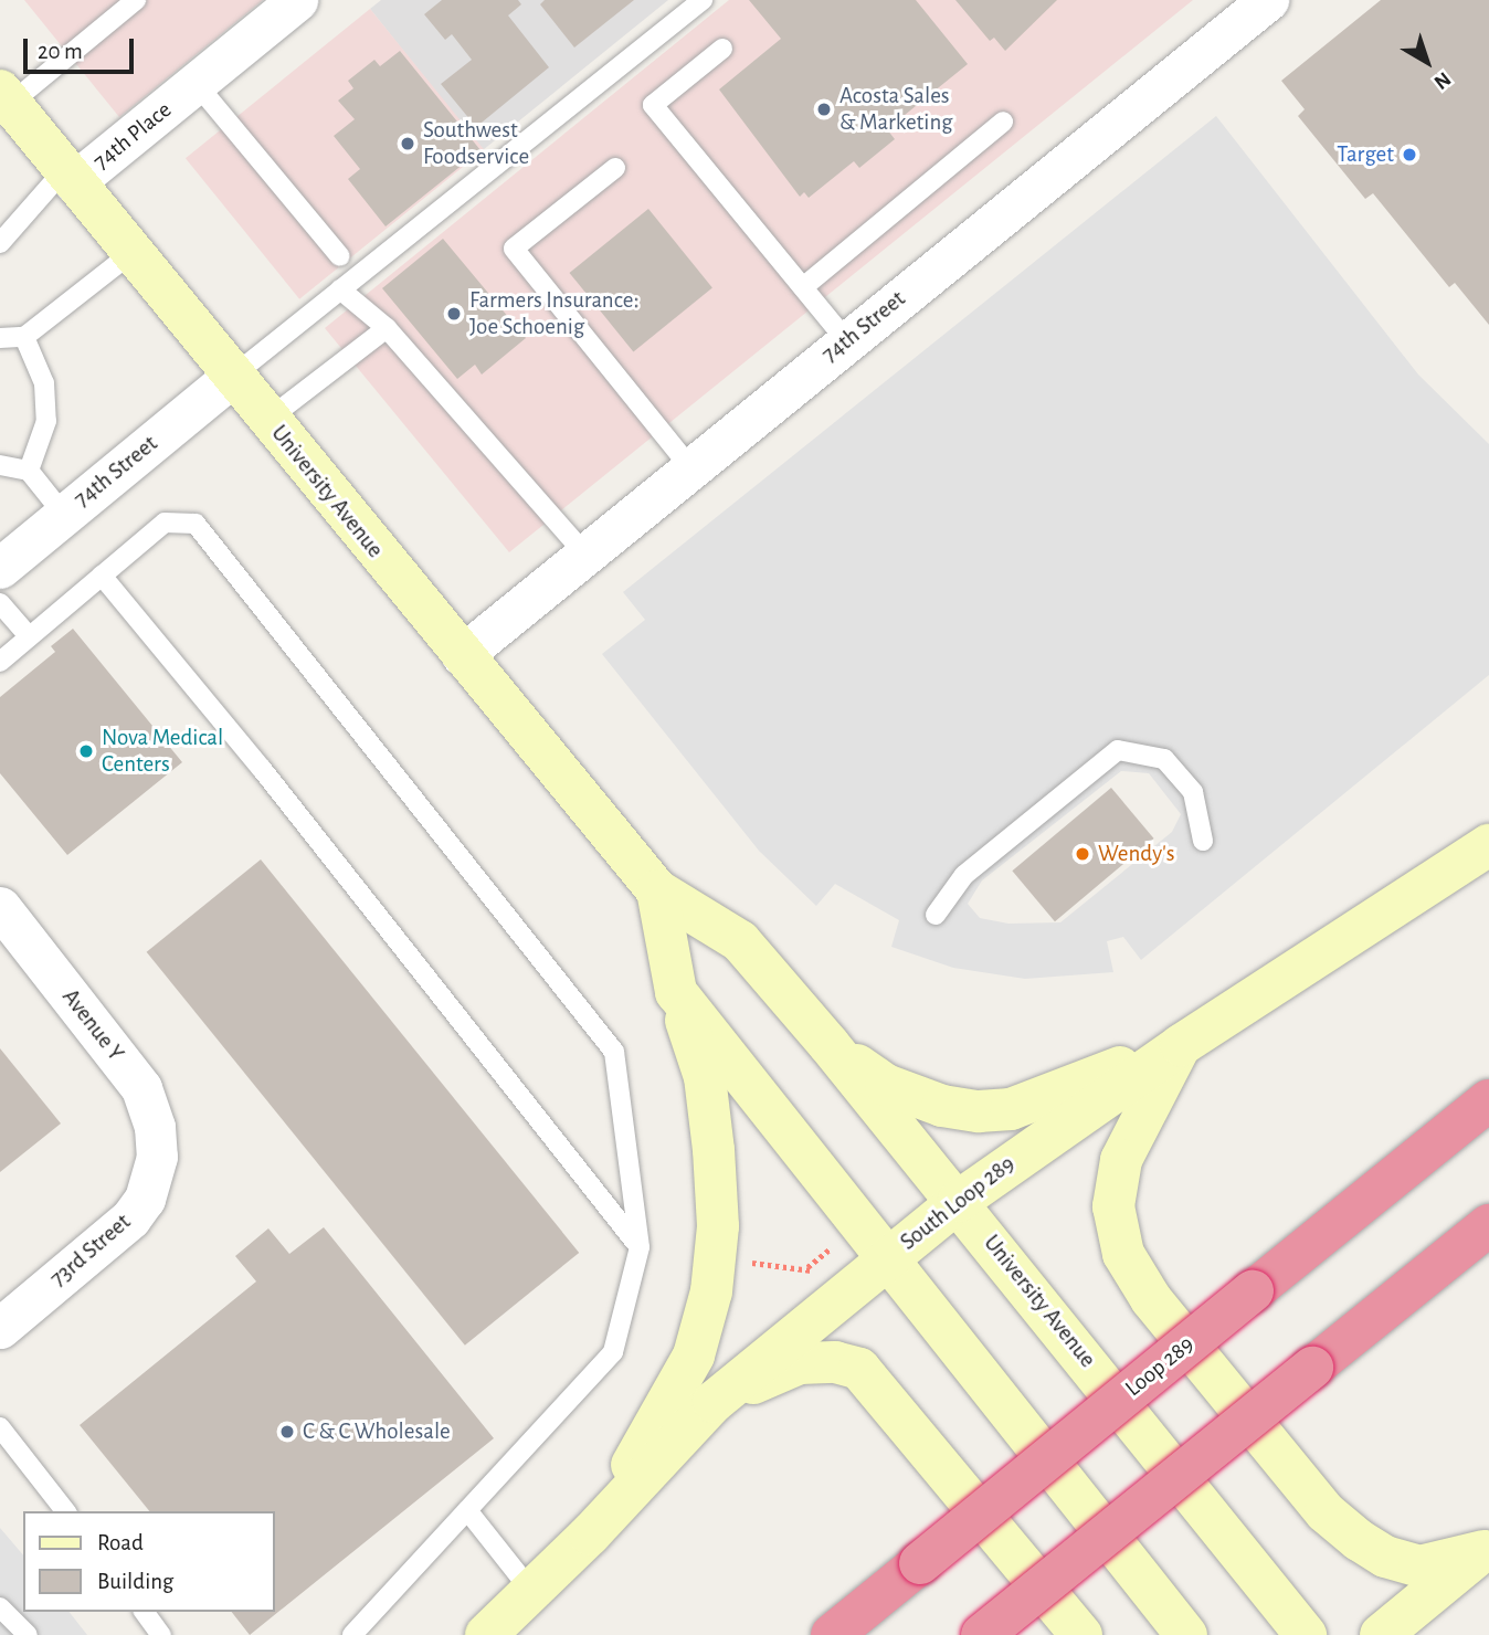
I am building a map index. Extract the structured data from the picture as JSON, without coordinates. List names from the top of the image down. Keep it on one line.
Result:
{"streets":{"highway":["Loop 289"],"main road":["University Avenue","South Loop 289"],"street":["74th Place","74th Street","Avenue Y","73rd Street"]},"crossings":[["74th Place","University Avenue"],["74th Street","University Avenue"],["University Avenue","South Loop 289"],["Avenue Y","73rd Street"]],"places":["Acosta Sales & Marketing","Southwest Foodservice","Target","Farmers Insurance: Joe Schoenig","Nova Medical Centers","Wendy's","C & C Wholesale"],"legend":["Road","Building"],"scale_bar":"20 m","north":"bottom right"}
